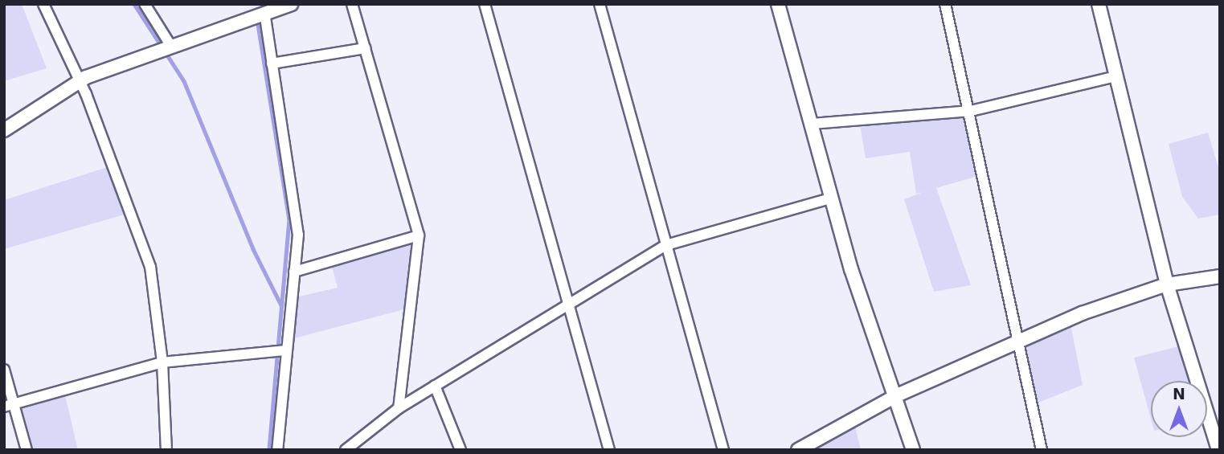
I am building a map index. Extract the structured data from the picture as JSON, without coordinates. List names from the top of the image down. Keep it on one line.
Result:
{"north":"top"}
